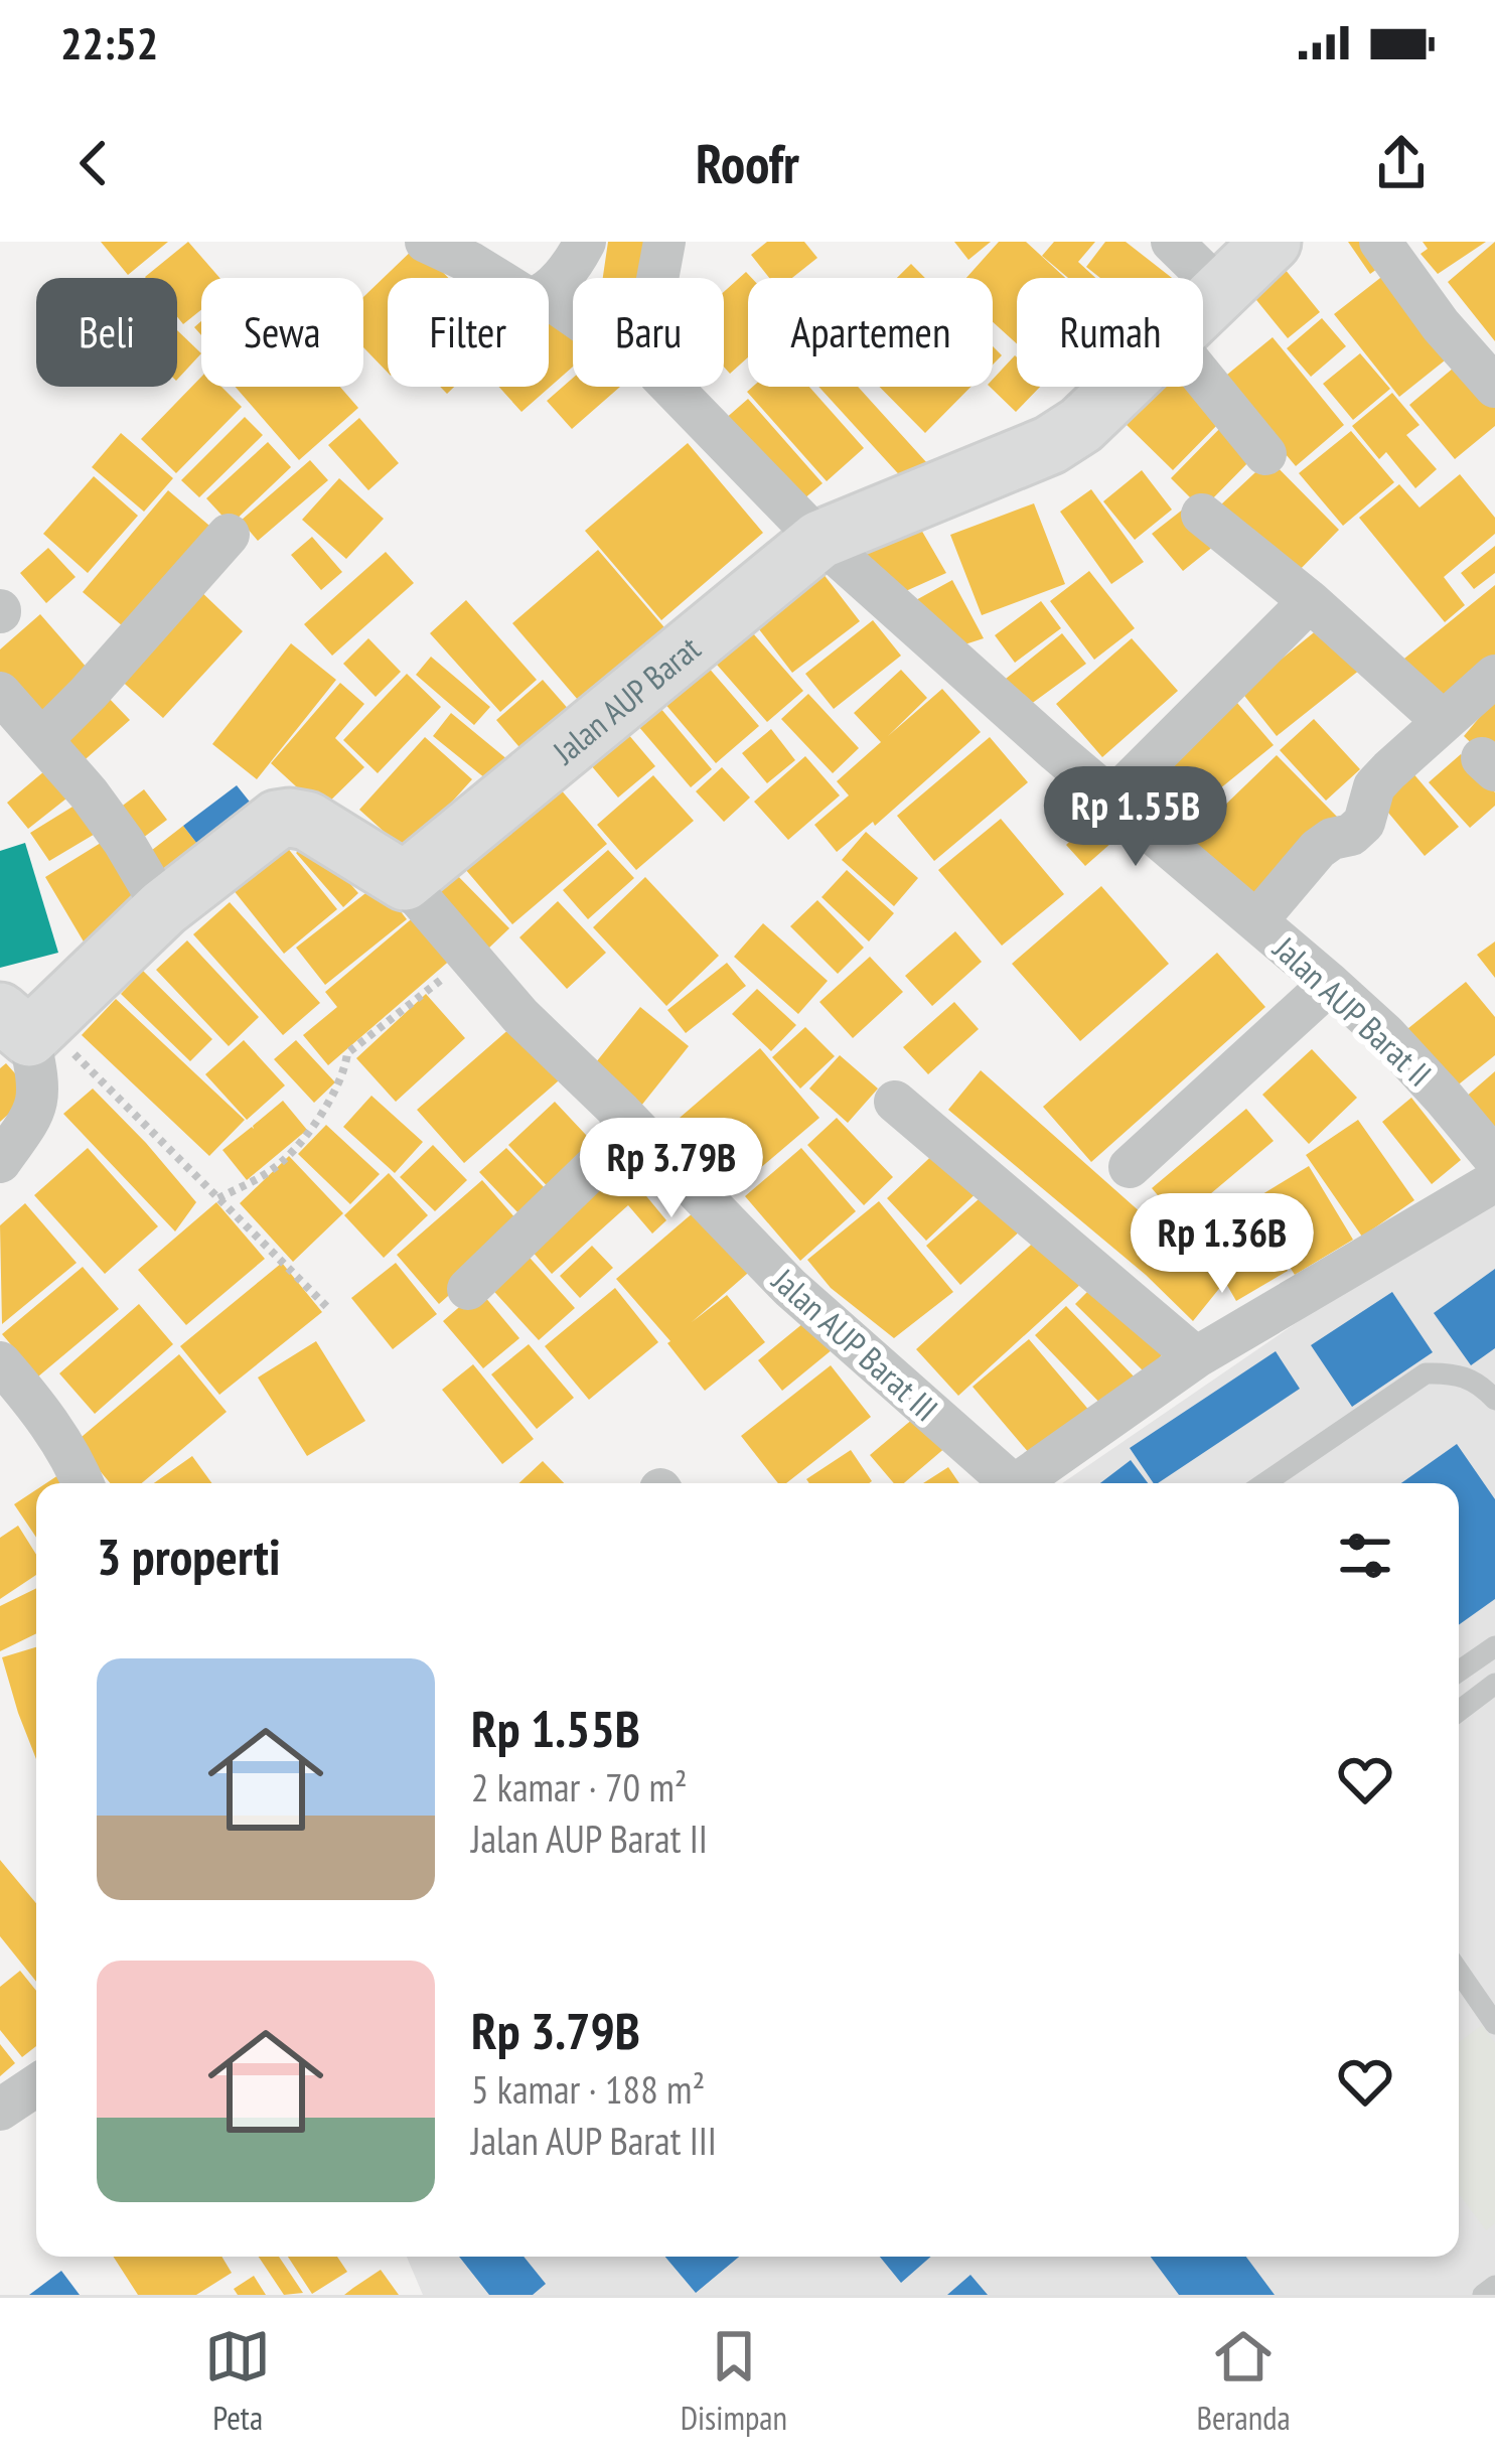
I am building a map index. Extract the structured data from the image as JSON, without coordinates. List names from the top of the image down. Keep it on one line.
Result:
{"streets":{"street":["Jalan AUP Barat","Jalan AUP Barat II","Jalan AUP Barat III"]},"crossings":[["Jalan AUP Barat","Jalan AUP Barat II"],["Jalan AUP Barat","Jalan AUP Barat III"]],"page":{"status":"22:52","header":"Roofr","chip":["Beli","Sewa","Filter","Baru","Apartemen","Rumah"],"price":["Rp 1.55B","Rp 3.79B","Rp 1.36B"],"heading":"3 properti","list":[{"name":"Rp 1.55B","note":"2 kamar · 70 m² · Jalan AUP Barat II"},{"name":"Rp 3.79B","note":"5 kamar · 188 m² · Jalan AUP Barat III"}],"tabs":["Peta","Disimpan","Beranda"]}}
